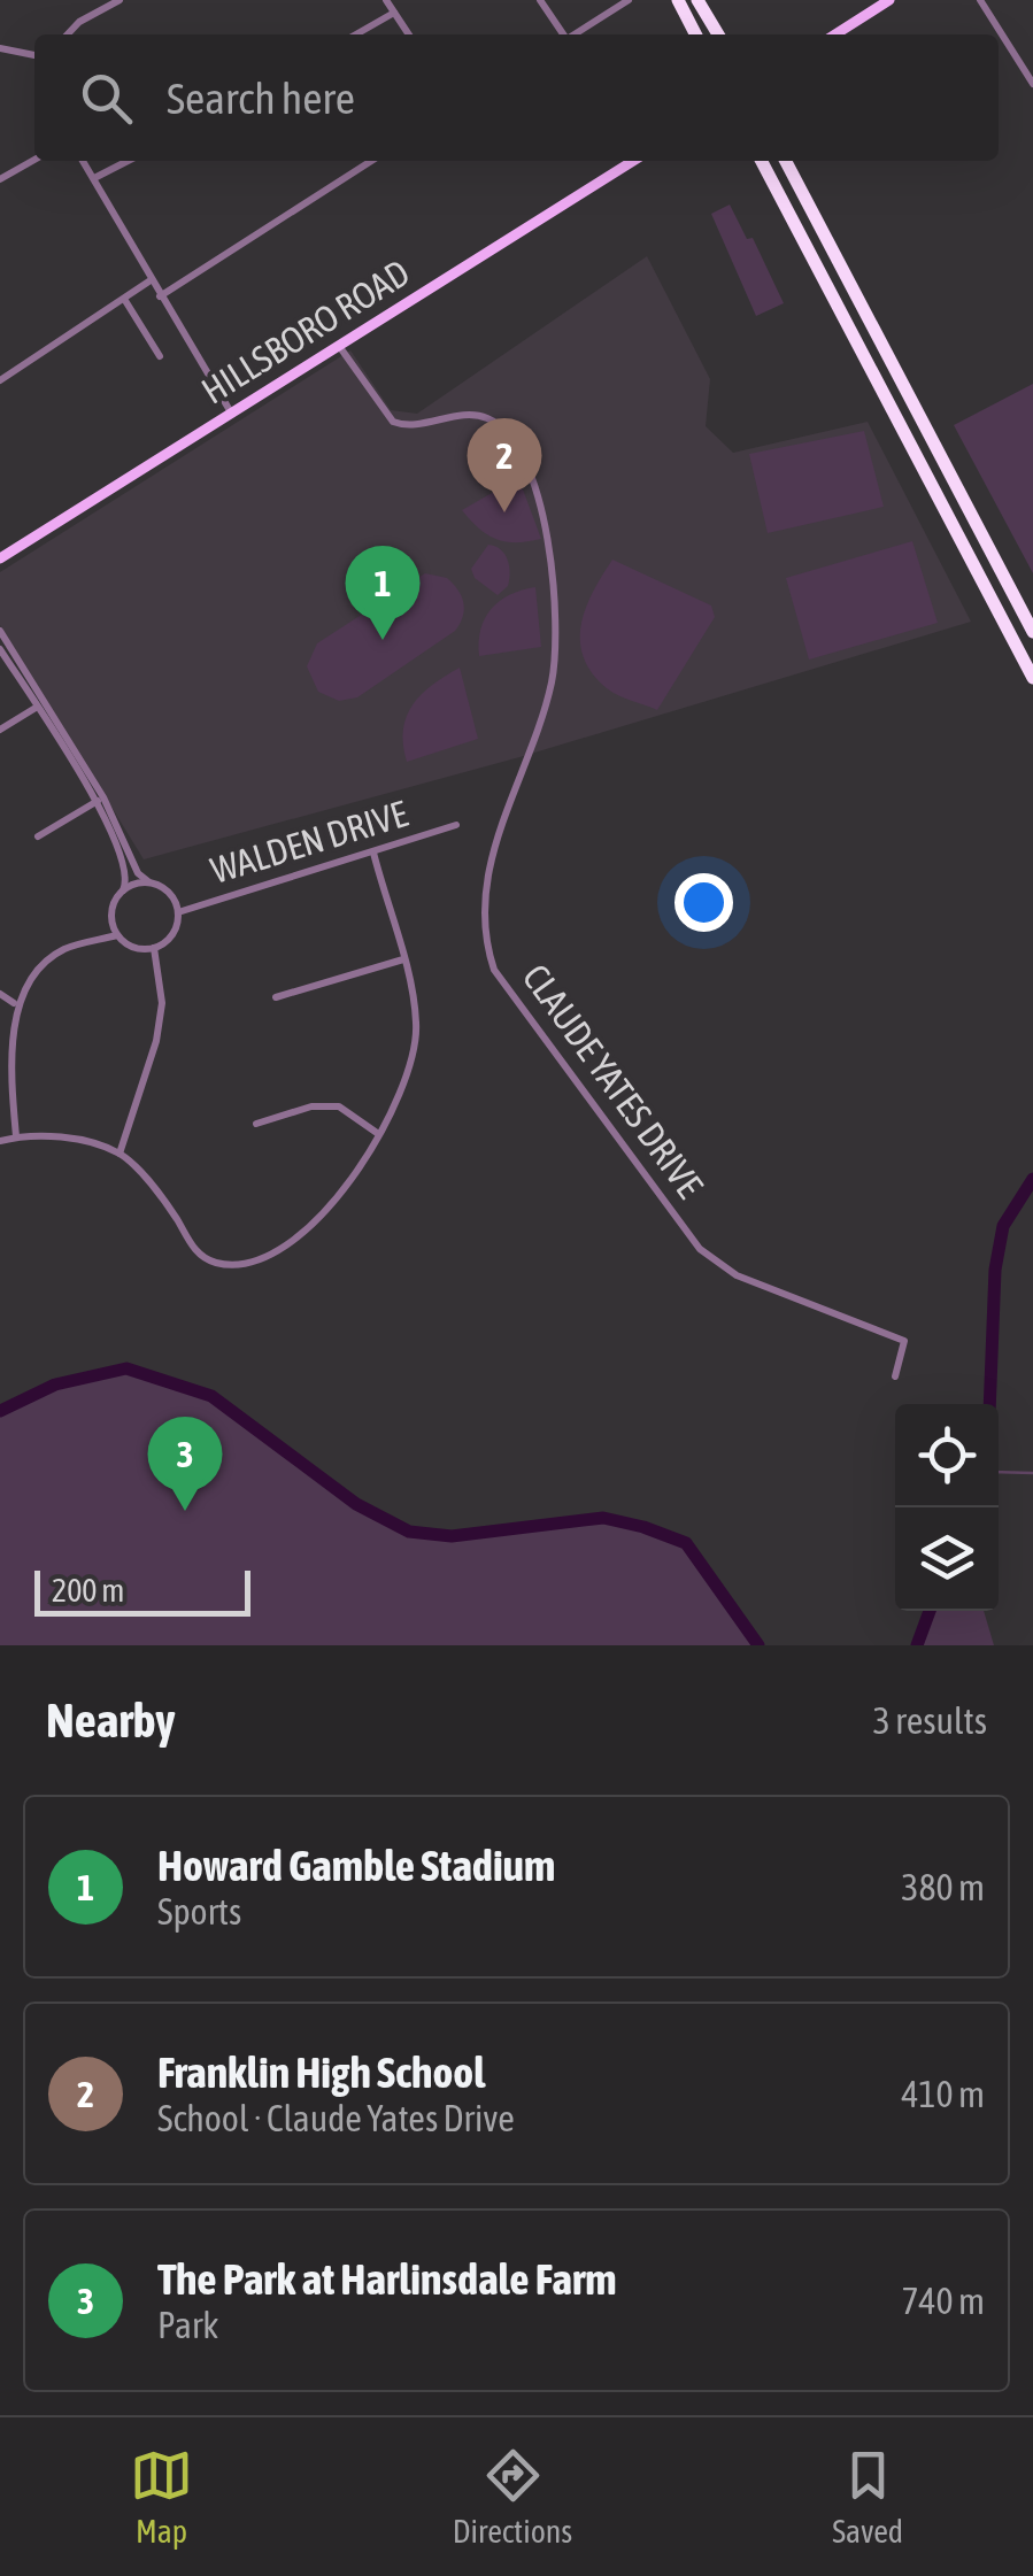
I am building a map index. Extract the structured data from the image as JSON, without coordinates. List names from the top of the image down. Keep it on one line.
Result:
{"streets":{"main road":["HILLSBORO ROAD"],"street":["WALDEN DRIVE","CLAUDE YATES DRIVE"]},"crossings":[["HILLSBORO ROAD","CLAUDE YATES DRIVE"]],"scale_bar":"200 m","page":{"search":"Search here","pins":["2","1","3"],"scale":"200 m","heading":["Nearby","3 results"],"list":[{"mark":"1","name":"Howard Gamble Stadium","note":"Sports","value":"380 m"},{"mark":"2","name":"Franklin High School","note":"School · Claude Yates Drive","value":"410 m"},{"mark":"3","name":"The Park at Harlinsdale Farm","note":"Park","value":"740 m"}],"nav":["Map","Directions","Saved"]}}
